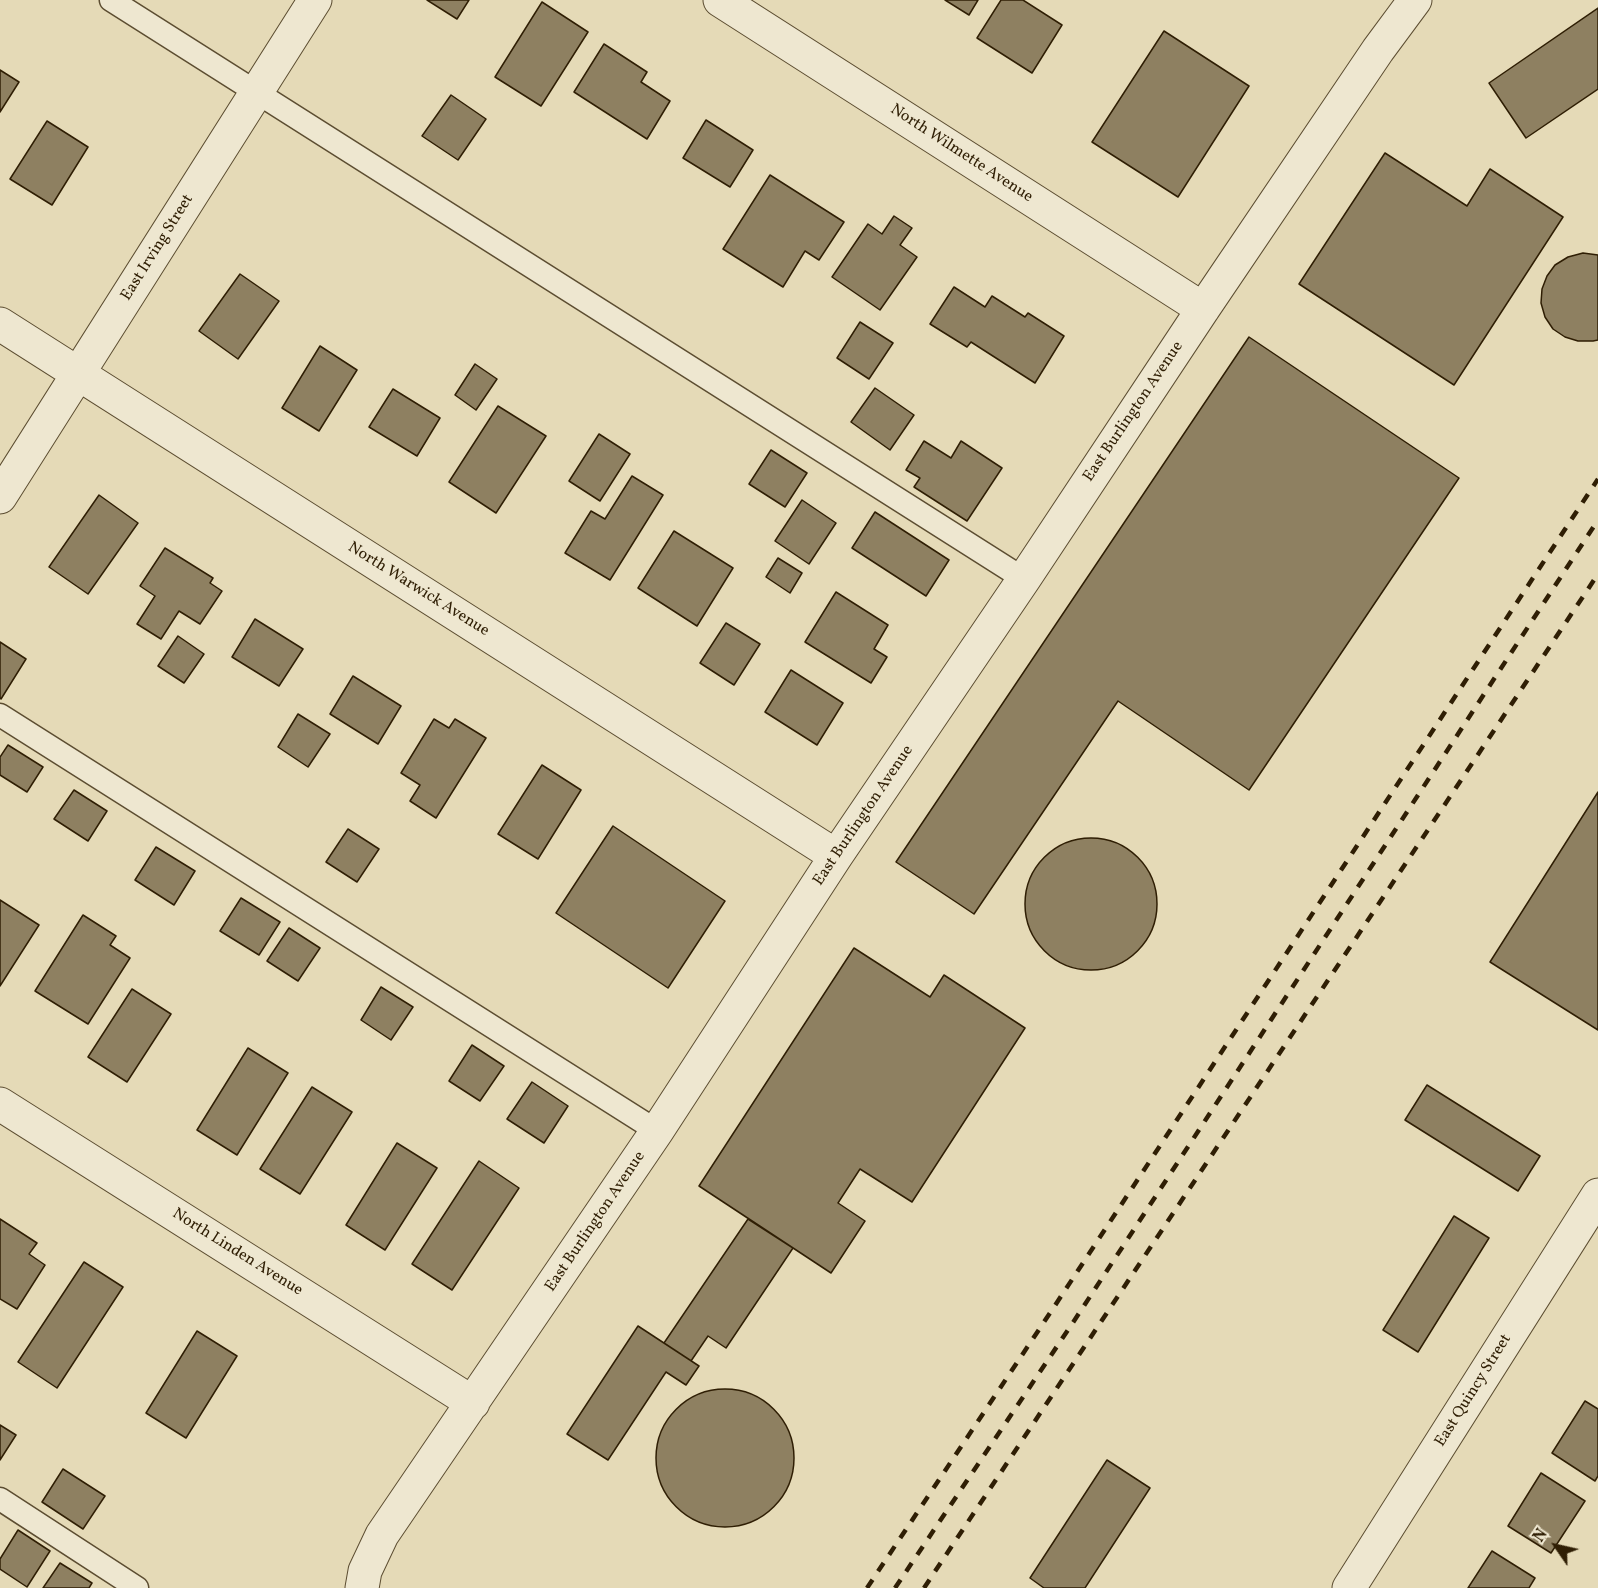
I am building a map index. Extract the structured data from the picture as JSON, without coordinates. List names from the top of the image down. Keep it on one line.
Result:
{"streets":{"street":["North Wilmette Avenue","East Irving Street","East Burlington Avenue","North Warwick Avenue","North Linden Avenue","East Quincy Street"]},"crossings":[["North Wilmette Avenue","East Burlington Avenue"],["East Irving Street","North Warwick Avenue"],["East Burlington Avenue","North Warwick Avenue"],["East Burlington Avenue","North Linden Avenue"]],"north":"top left"}
